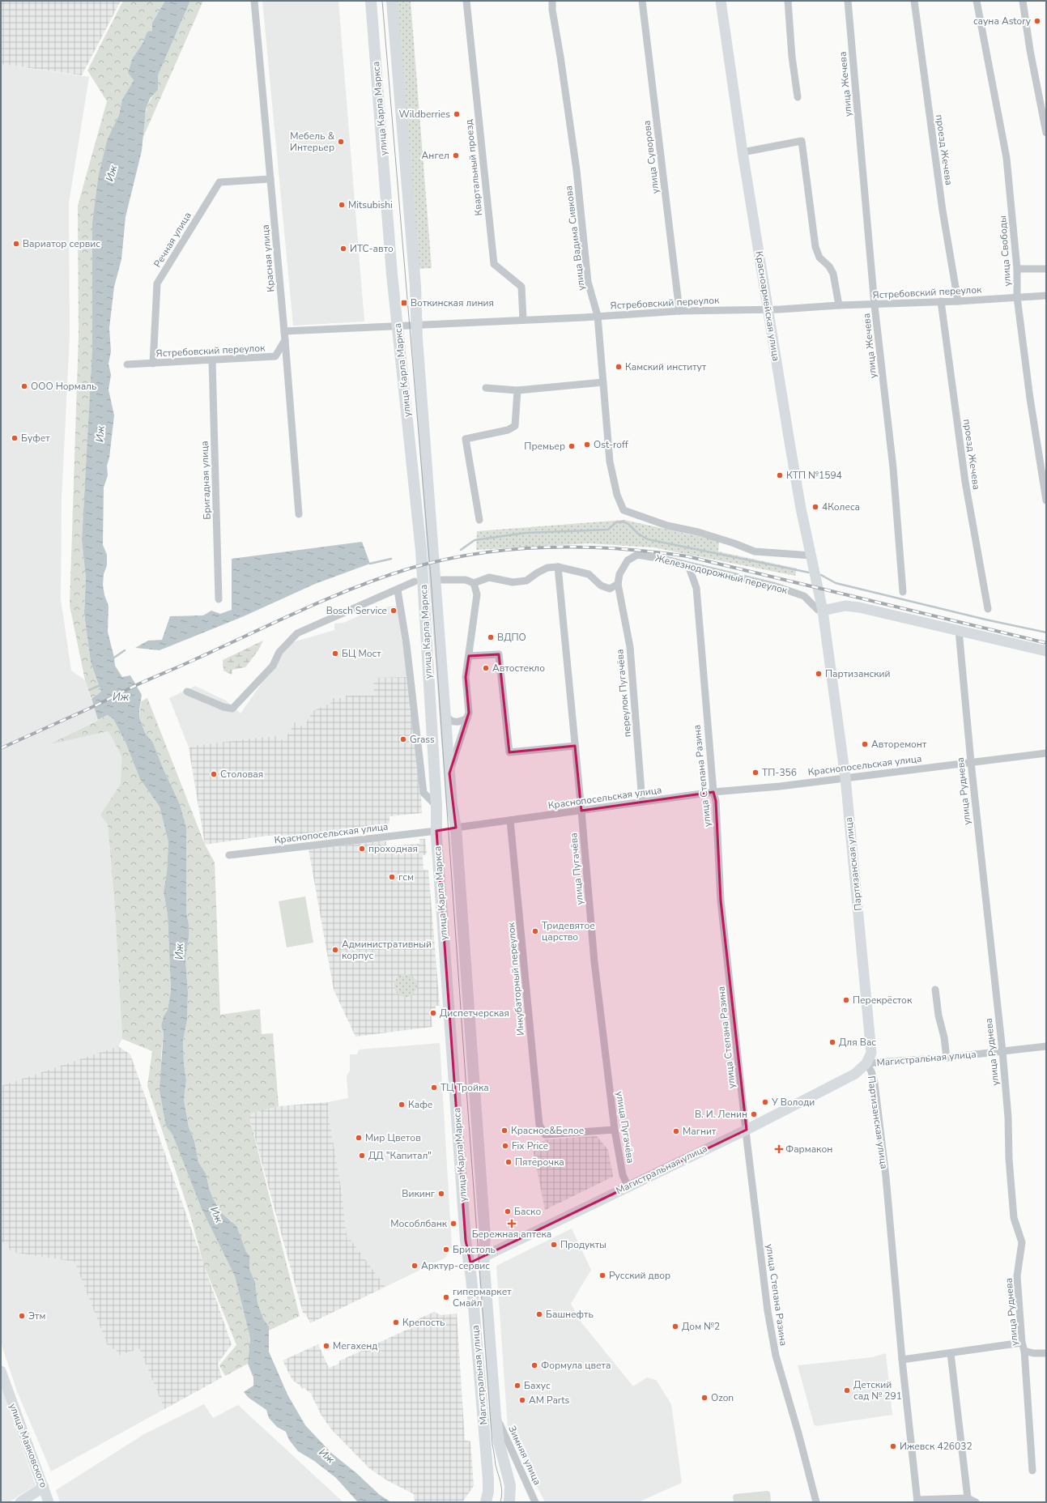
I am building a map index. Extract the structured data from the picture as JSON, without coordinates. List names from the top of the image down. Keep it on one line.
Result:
{"streets":{"main road":["улица Карла Маркса","Магистральная улица"],"street":["улица Жечева","проезд Жечева","улица Суворова","Квартальный проезд","улица Вадима Сивкова","Речная улица","улица Свободы","Красная улица","Ястребовский переулок","Красноармейская улица","Бригадная улица","Железнодорожный переулок","переулок Пугачёва","Краснопосельская улица","улица Степана Разина","улица Руднева","Партизанская улица","улица Пугачёва","Инкубаторный переулок","улица Маяковского","Зимняя улица"]},"crossings":[["улица Жечева","Ястребовский переулок"],["улица Карла Маркса","Ястребовский переулок"],["улица Карла Маркса","Краснопосельская улица"],["улица Карла Маркса","Магистральная улица"],["проезд Жечева","Ястребовский переулок"],["улица Суворова","Ястребовский переулок"],["Квартальный проезд","Ястребовский переулок"],["улица Вадима Сивкова","Ястребовский переулок"],["улица Вадима Сивкова","Красноармейская улица"],["Речная улица","Красная улица"],["Речная улица","Ястребовский переулок"],["улица Свободы","Ястребовский переулок"],["Красная улица","Ястребовский переулок"],["Ястребовский переулок","Красноармейская улица"],["Ястребовский переулок","Бригадная улица"],["Красноармейская улица","Железнодорожный переулок"],["Красноармейская улица","Партизанская улица"],["Железнодорожный переулок","переулок Пугачёва"],["Железнодорожный переулок","улица Степана Разина"],["Железнодорожный переулок","Партизанская улица"],["переулок Пугачёва","Краснопосельская улица"],["Краснопосельская улица","улица Степана Разина"],["Краснопосельская улица","улица Руднева"],["Краснопосельская улица","Партизанская улица"],["Краснопосельская улица","улица Пугачёва"],["Краснопосельская улица","Инкубаторный переулок"],["улица Степана Разина","Магистральная улица"],["улица Руднева","Магистральная улица"],["Партизанская улица","Магистральная улица"],["улица Пугачёва","Инкубаторный переулок"],["улица Пугачёва","Магистральная улица"],["Магистральная улица","Зимняя улица"]],"water":["Иж"],"places":{"other":["сауна Astory","Wildberries","Мебель & Интерьер","Ангел","Mitsubishi","Вариатор сервис","ИТС-авто","Камский институт","ООО Нормаль","Буфет","Ost-roff","Премьер","КТП №1594","4Колеса","Bosch Service","ВДПО","БЦ Мост","Автостекло","Партизанский","Grass","Авторемонт","ТП-356","Столовая","проходная","гсм","Тридевятое царство","Административный корпус","Перекрёсток","Диспетчерская","Для Вас","ТЦ Тройка","У Володи","Кафе","В. И. Ленин","Красное&Белое","Магнит","Мир Цветов","Fix Price","ДД \"Капитал\"","Пятёрочка","Викинг","Баско","Мособлбанк","Продукты","Бристоль","Арктур-сервис","Русский двор","гипермаркет Смайл","Башнефть","Этм","Крепость","Дом №2","Мегахенд","Формула цвета","Бахус","Детский сад № 291","Ozon","AM Parts","Ижевск 426032"],"transit":["Воткинская линия"],"health":["Фармакон","Бережная аптека"]}}
